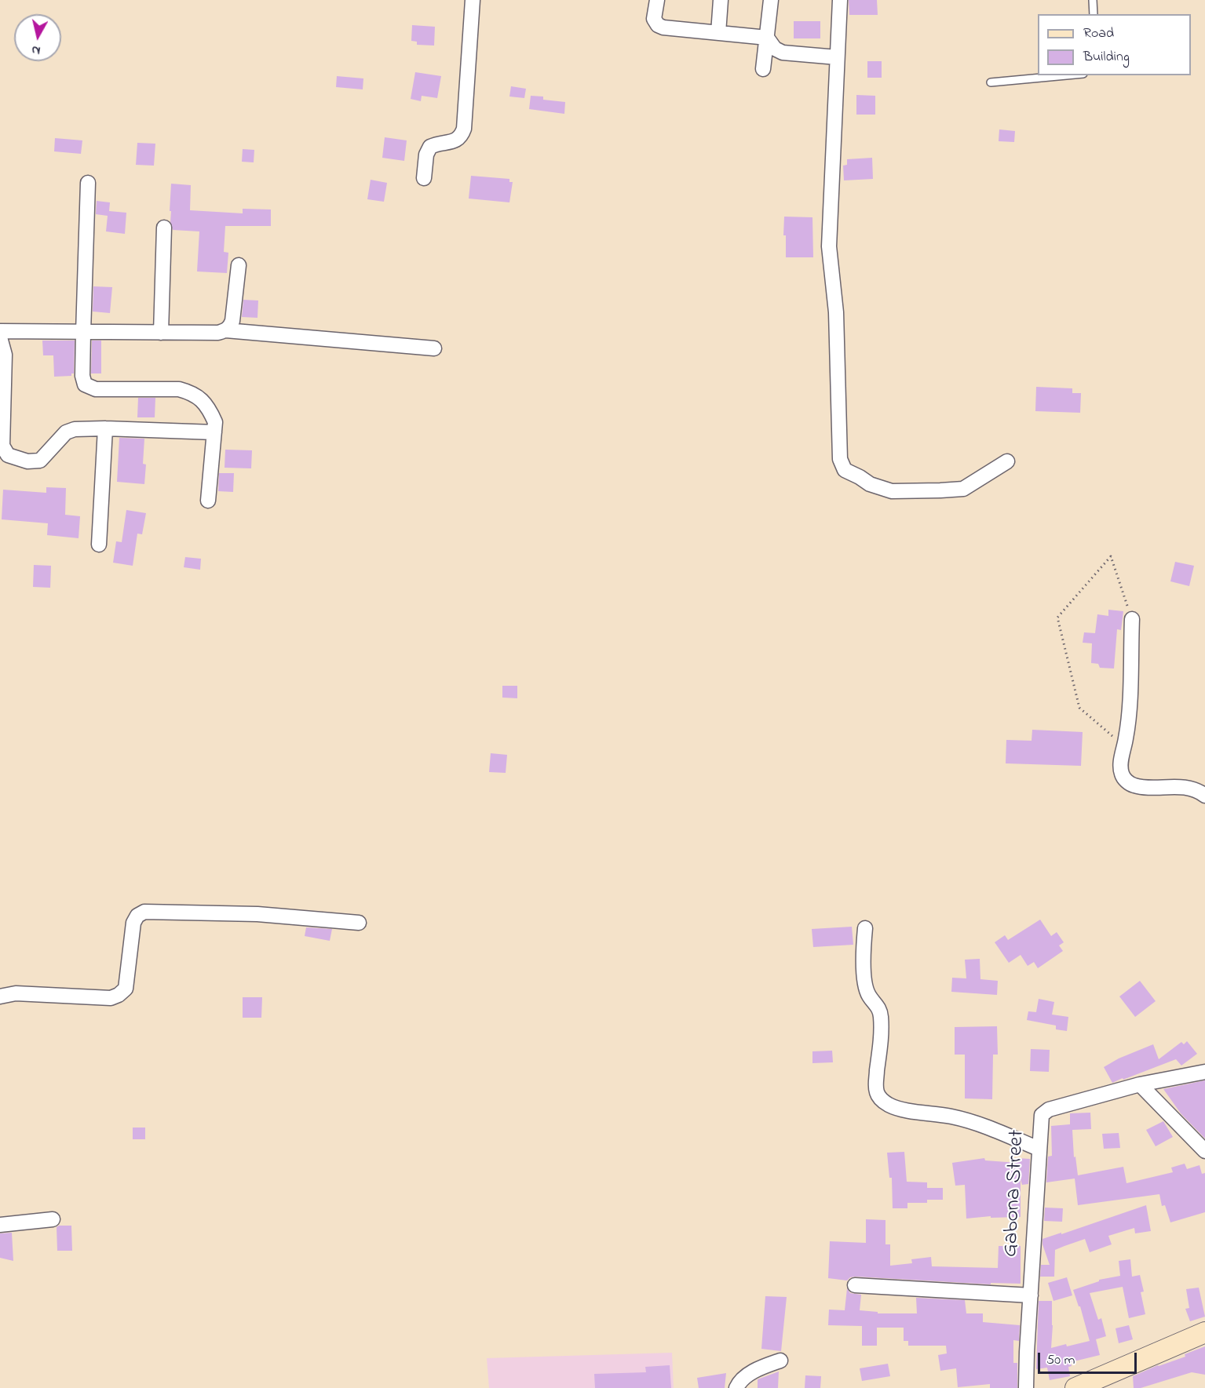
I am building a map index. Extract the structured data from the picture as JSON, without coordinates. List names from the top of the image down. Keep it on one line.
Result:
{"streets":{"street":["Gabona Street"]},"legend":["Road","Building"],"scale_bar":"50 m","north":"bottom"}
